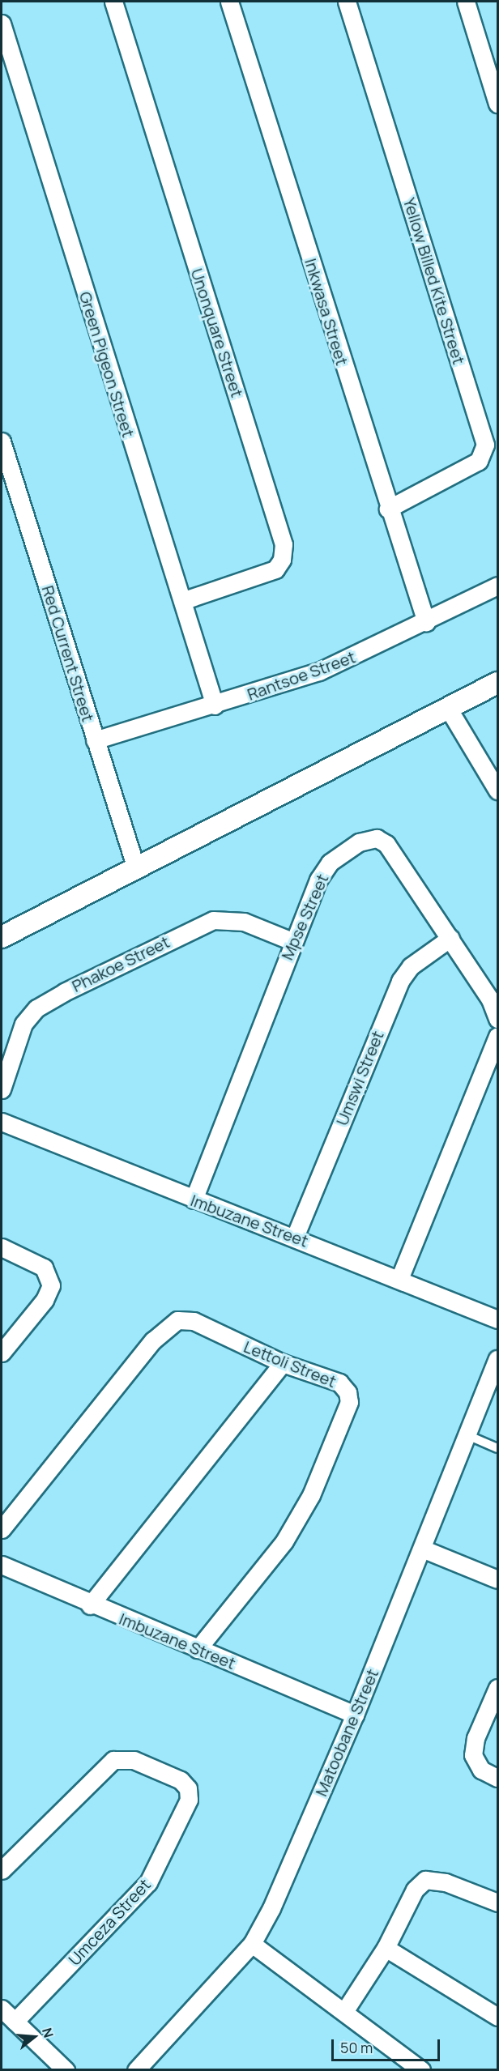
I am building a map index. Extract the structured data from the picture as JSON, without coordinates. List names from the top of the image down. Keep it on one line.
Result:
{"streets":{"street":["Yellow Billed Kite Street","Inkwasa Street","Unonquare Street","Green Pigeon Street","Red Current Street","Rantsoe Street","Mpse Street","Phakoe Street","Umswi Street","Imbuzane Street","Lettoli Street","Matoobane Street","Umceza Street"]},"crossings":[["Yellow Billed Kite Street","Inkwasa Street"],["Inkwasa Street","Rantsoe Street"],["Unonquare Street","Green Pigeon Street"],["Green Pigeon Street","Rantsoe Street"],["Red Current Street","Rantsoe Street"],["Mpse Street","Phakoe Street"],["Mpse Street","Umswi Street"],["Mpse Street","Imbuzane Street"],["Umswi Street","Imbuzane Street"],["Imbuzane Street","Lettoli Street"],["Imbuzane Street","Matoobane Street"]],"scale_bar":"50 m","north":"right"}
